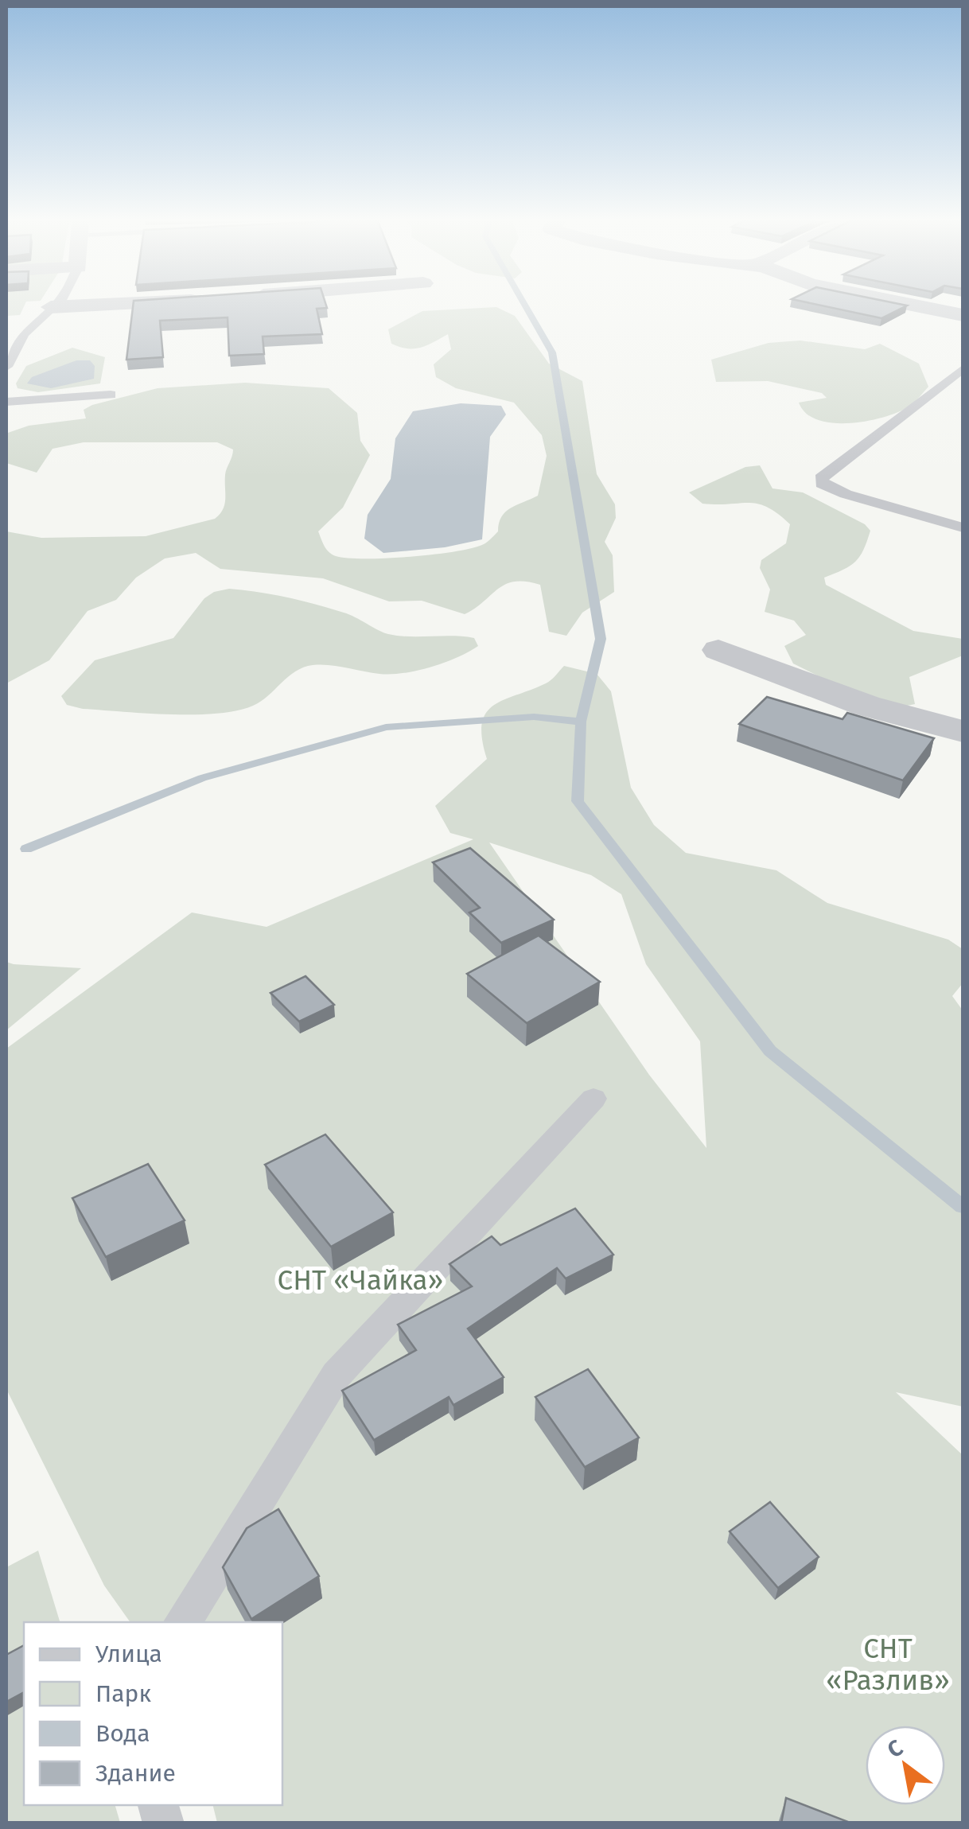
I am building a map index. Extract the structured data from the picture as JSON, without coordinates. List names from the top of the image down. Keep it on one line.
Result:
{"parks":["СНТ «Чайка»","СНТ «Разлив»"],"legend":["Улица","Парк","Вода","Здание"],"north":"top left"}
